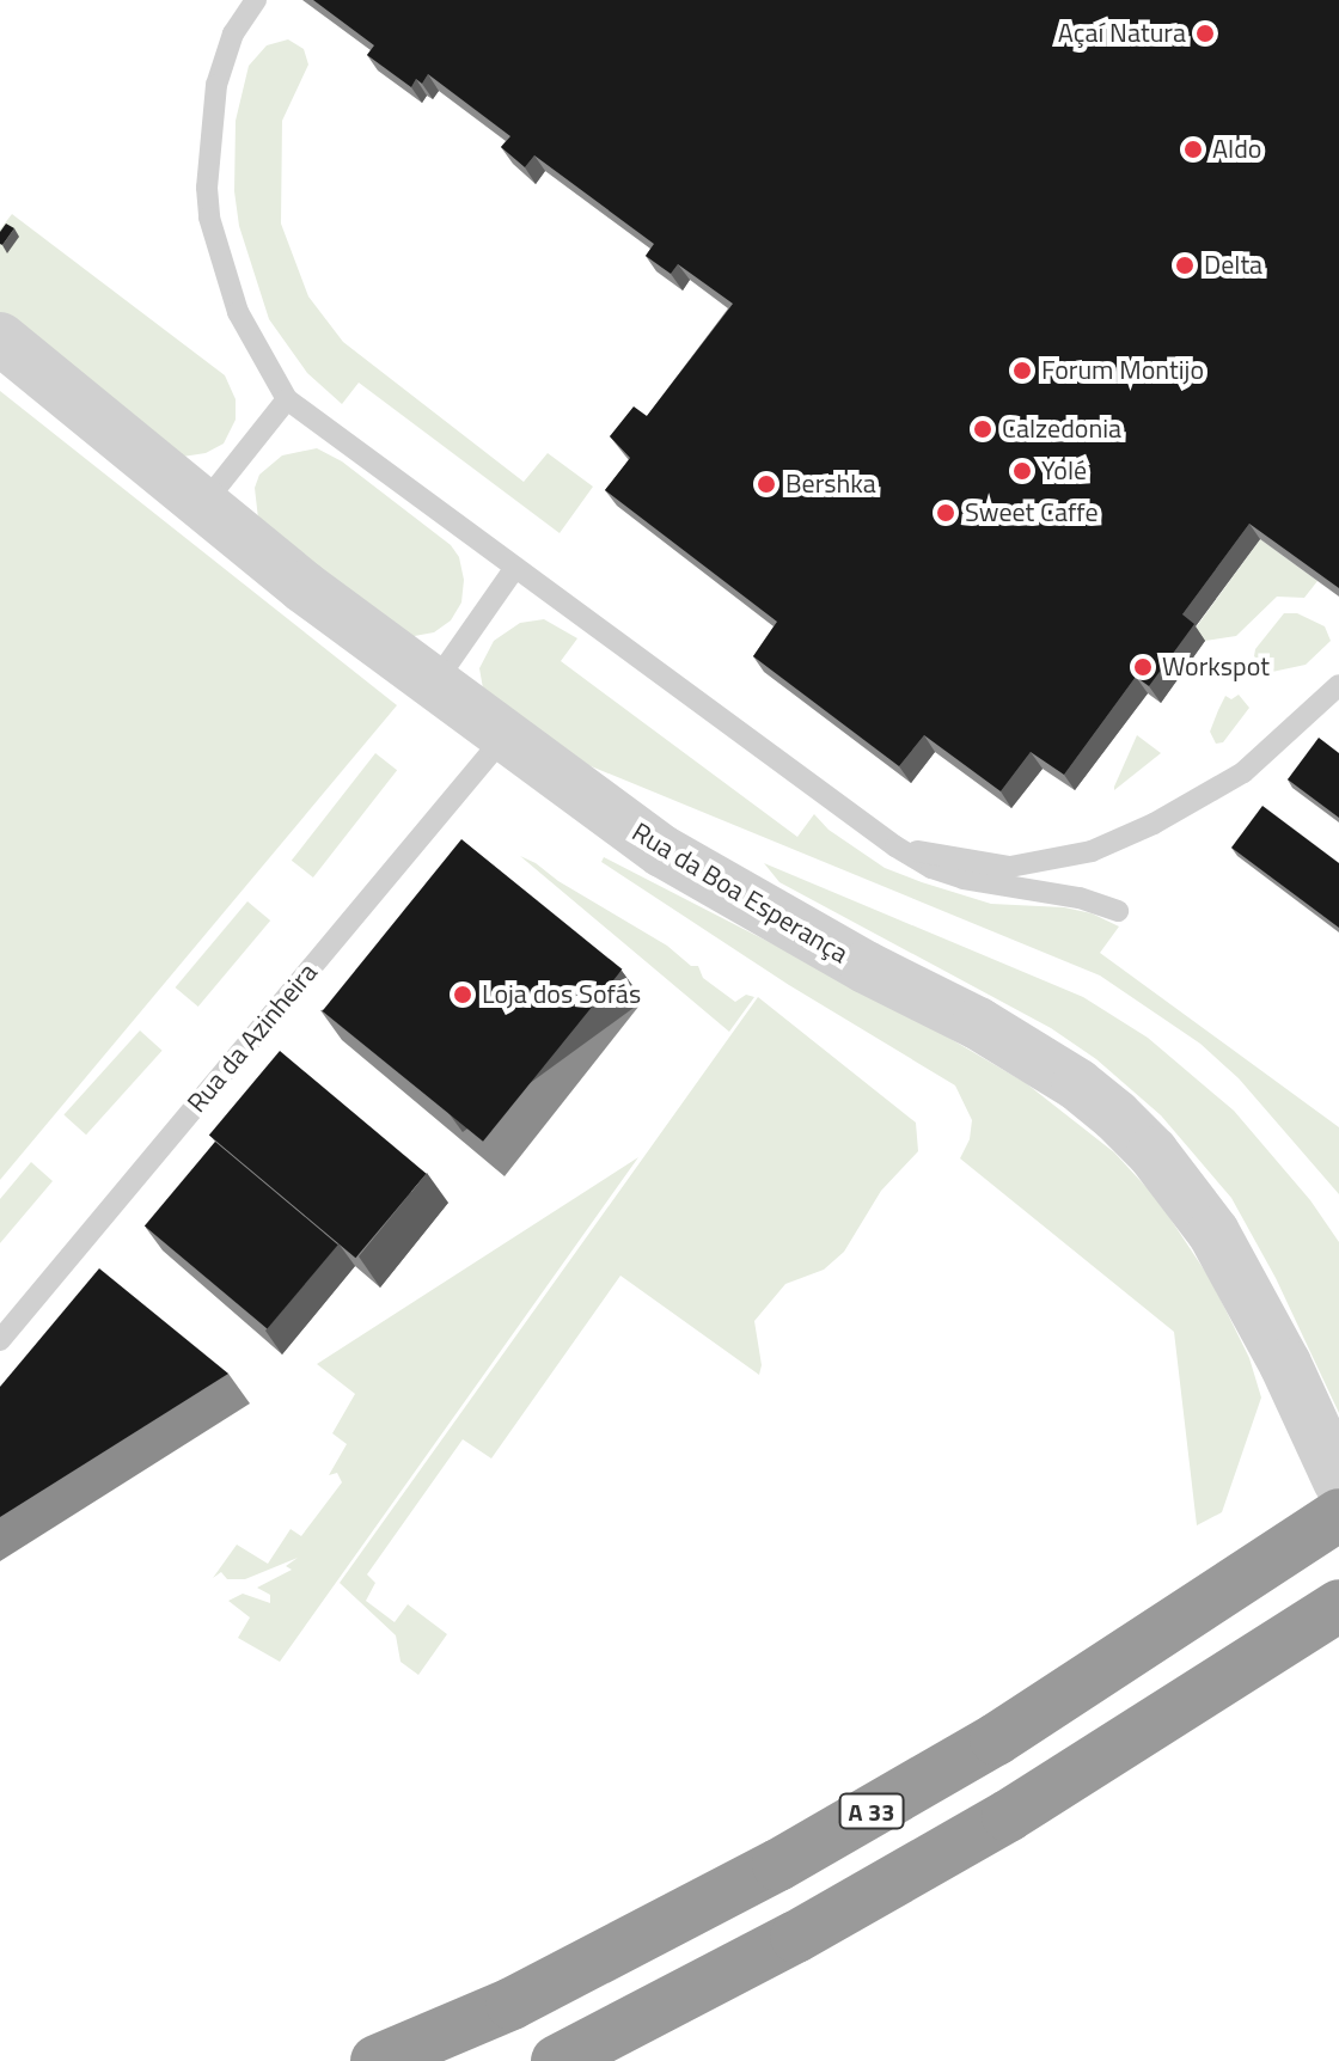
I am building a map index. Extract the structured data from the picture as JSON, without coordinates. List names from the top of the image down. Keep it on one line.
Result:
{"streets":{"highway":["A 33"],"street":["Rua da Boa Esperança"],"lane":["Rua da Azinheira"]},"crossings":[["Rua da Boa Esperança","Rua da Azinheira"]],"places":["Açaí Natura","Aldo","Delta","Forum Montijo","Calzedonia","Yolé","Bershka","Sweet Caffe","Workspot","Loja dos Sofás"]}
